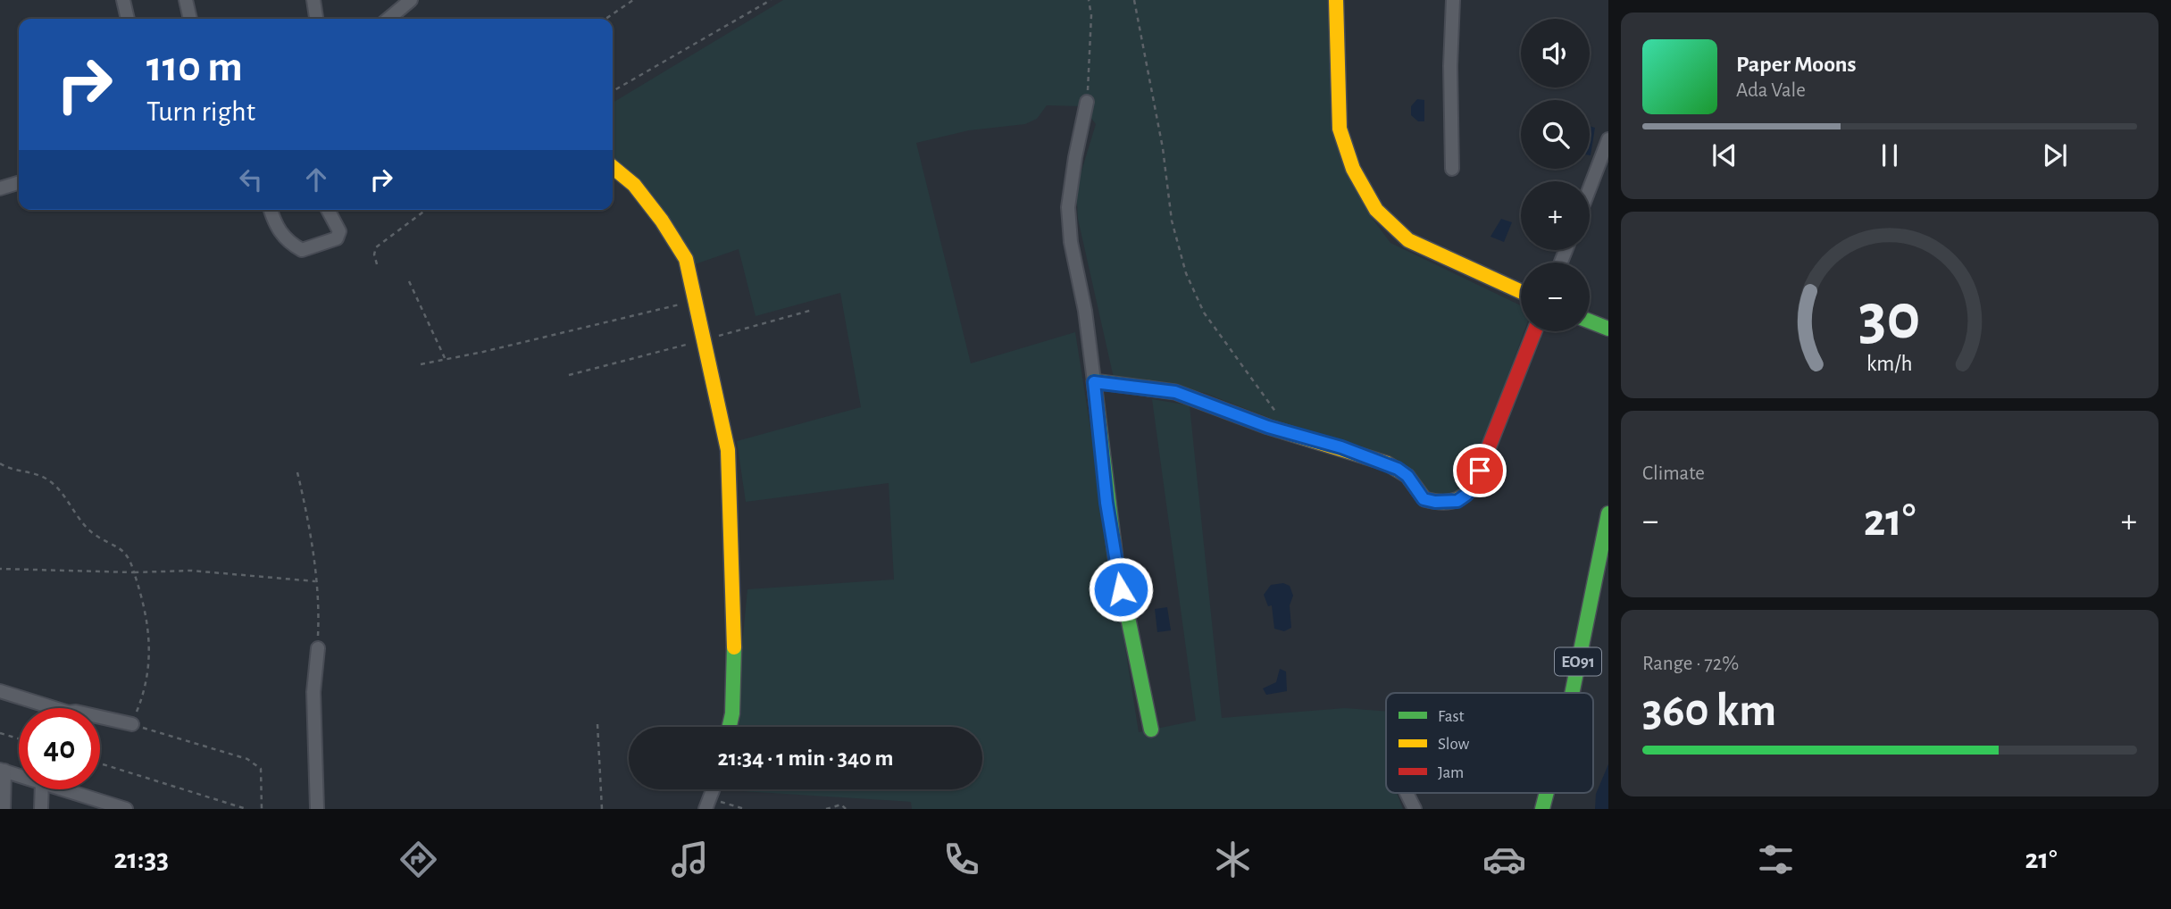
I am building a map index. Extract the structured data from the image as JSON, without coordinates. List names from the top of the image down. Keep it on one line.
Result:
{"streets":{"street":["ΕΟ91"]},"legend":["Fast","Slow","Jam"],"page":{"map_buttons":["+","−"],"turn":["110 m","Turn right"],"song":["Paper Moons","Ada Vale"],"tile":["Climate",["Range · 72%","360 km"]],"heat":["−","21°","+"],"limit":"40","trip":"21:34 · 1 min · 340 m","tabs":["21:33","21°"],"gauge":["30","km/h"]}}
